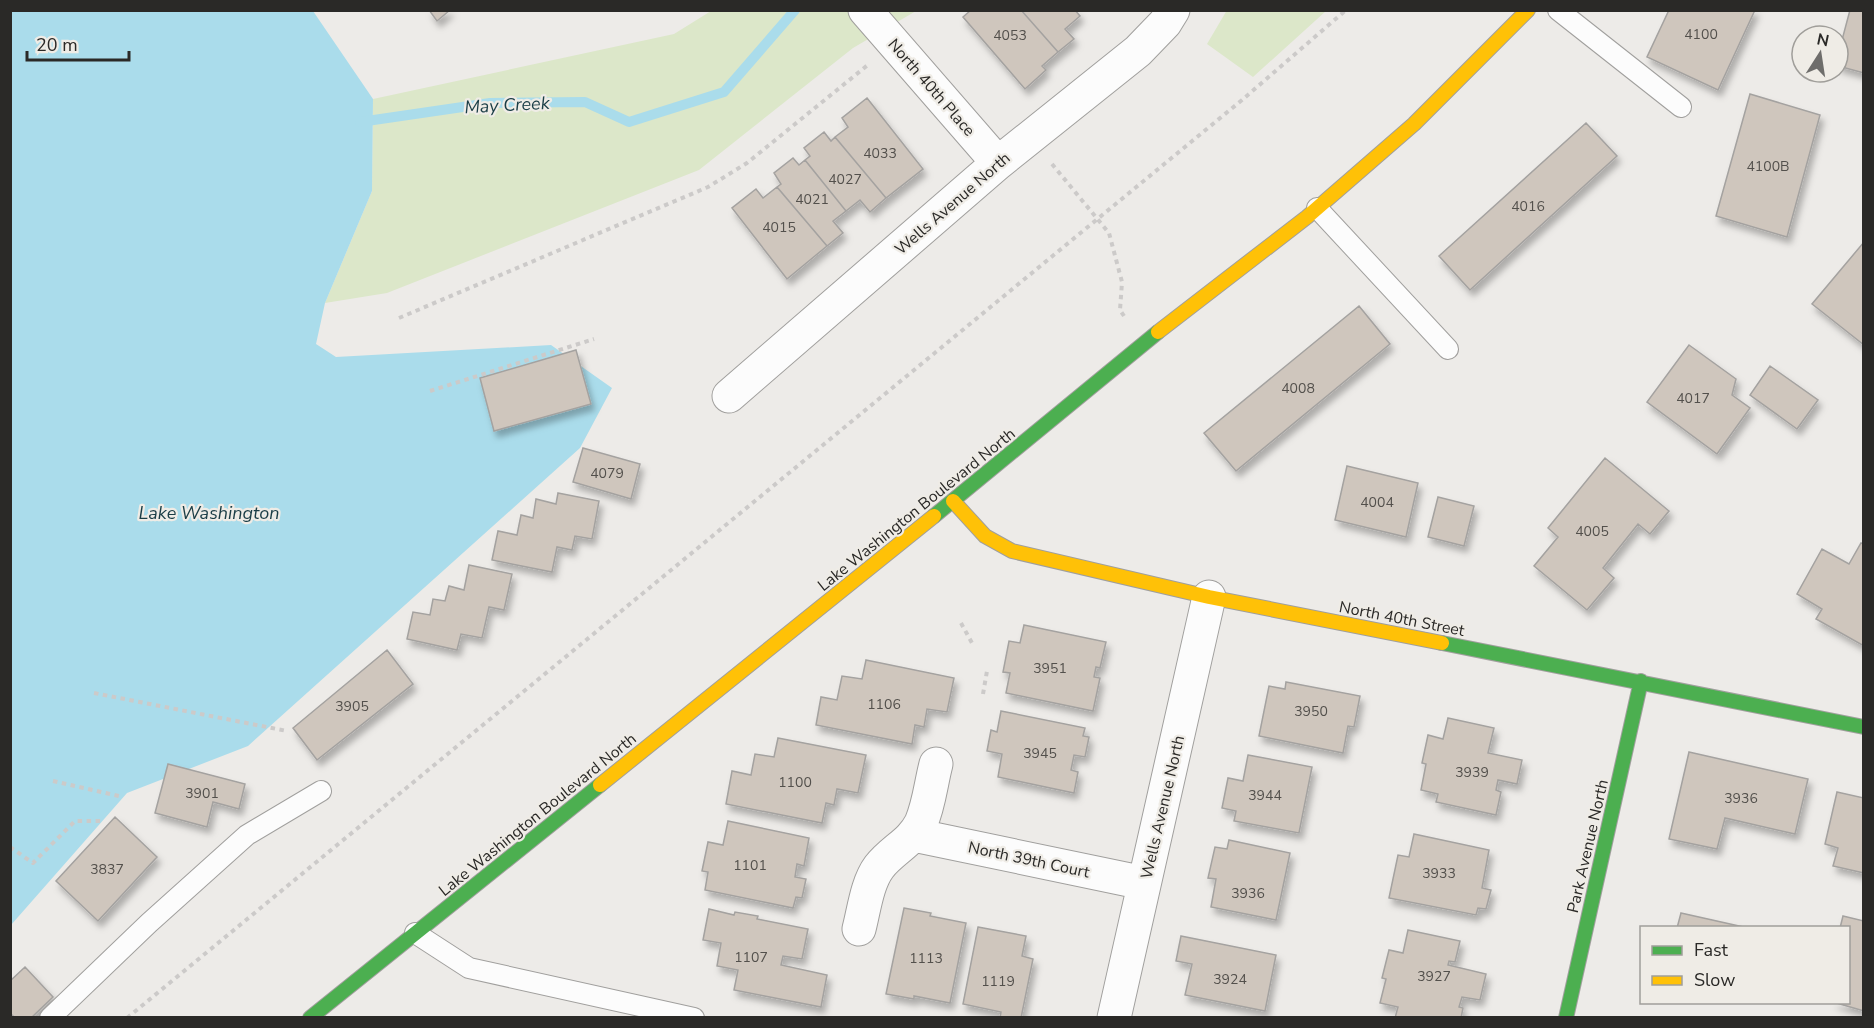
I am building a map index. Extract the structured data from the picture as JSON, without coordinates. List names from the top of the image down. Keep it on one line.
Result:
{"streets":{"street":["North 40th Place","Wells Avenue North","Lake Washington Boulevard North","North 40th Street","Park Avenue North","North 39th Court"]},"crossings":[["North 40th Place","Wells Avenue North"],["Wells Avenue North","North 40th Street"],["Wells Avenue North","North 39th Court"],["Lake Washington Boulevard North","North 40th Street"],["North 40th Street","Park Avenue North"]],"water":["May Creek","Lake Washington"],"house_numbers":["4100","4053","4033","4100B","4027","4021","4016","4015","4008","4017","4079","4004","4005","3951","1106","3905","3950","3945","3939","1100","3901","3944","3936","1101","3837","3933","3936","1107","1113","3927","3924","1119"],"legend":["Fast","Slow"],"scale_bar":"20 m","north":"top"}
